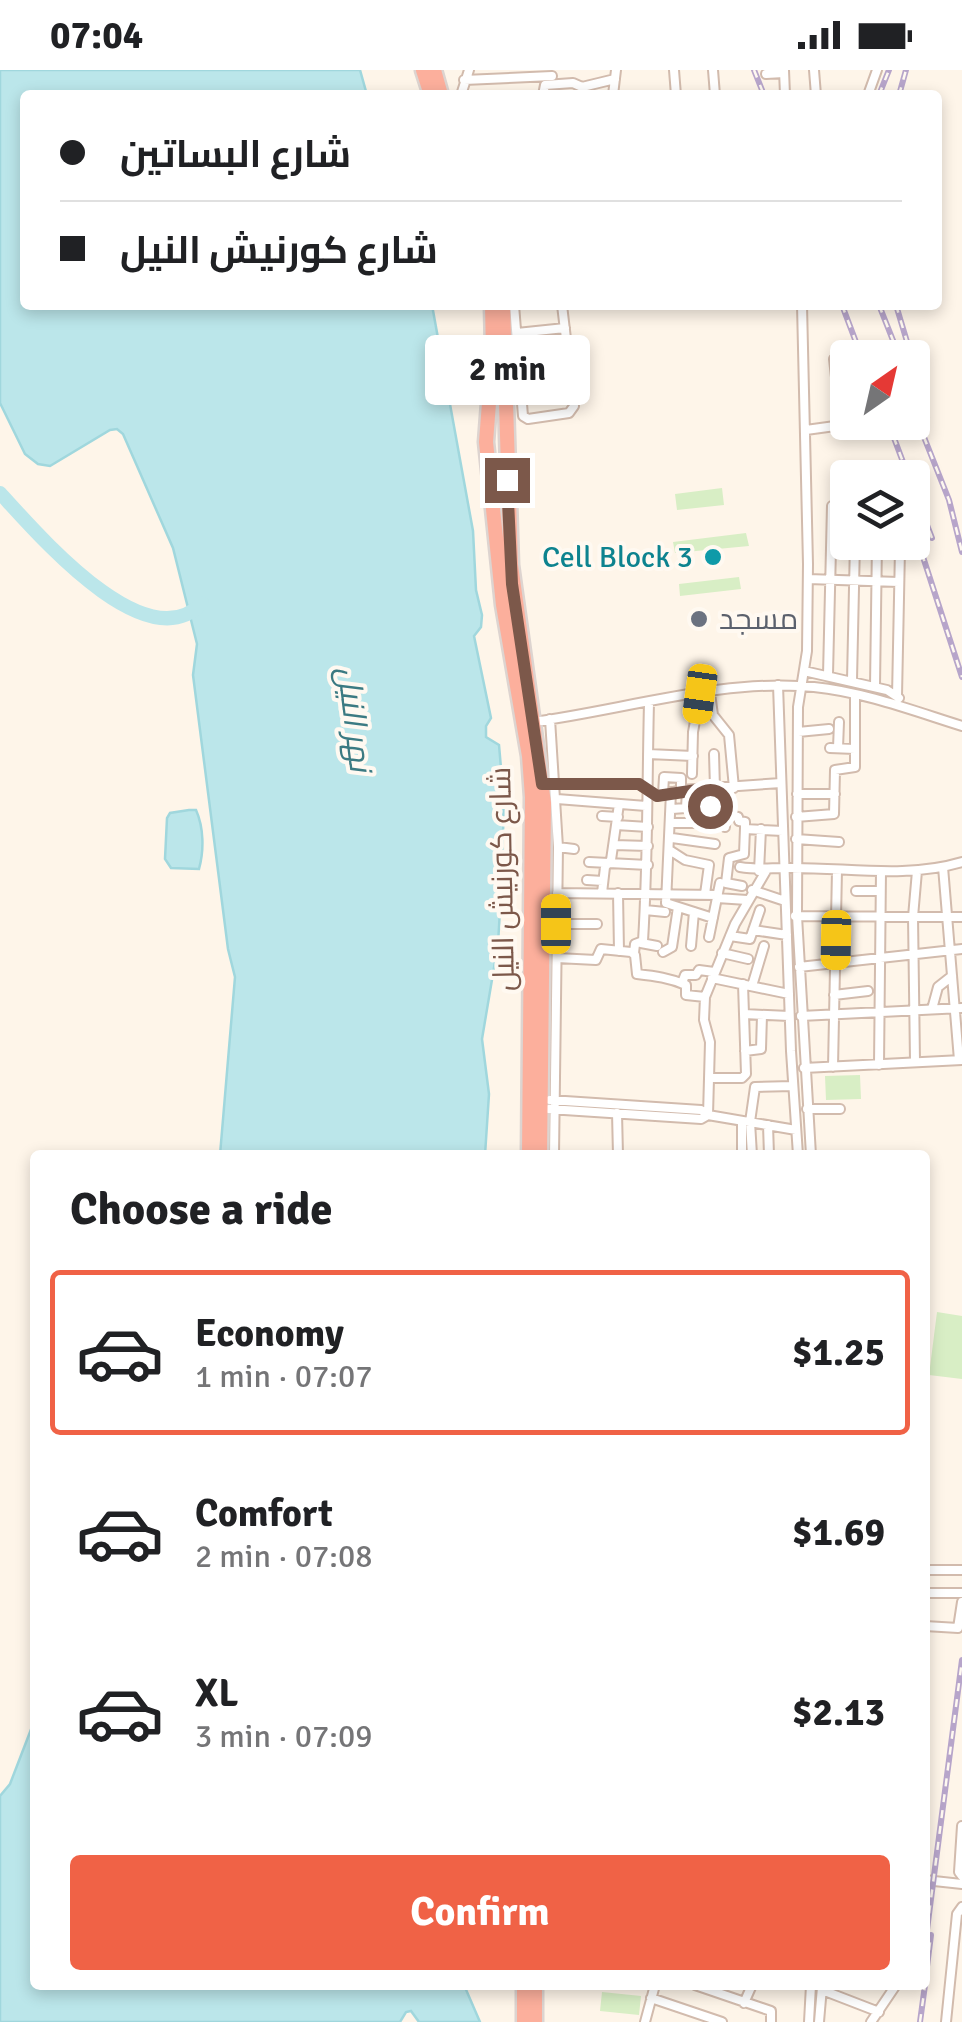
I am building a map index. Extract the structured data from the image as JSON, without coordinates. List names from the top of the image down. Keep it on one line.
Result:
{"streets":{"highway":["شارع كورنيش النيل"]},"water":["نهر النيل"],"places":["Cell Block 3","مسجد"],"north":"top right","page":{"status":"07:04","banner":["شارع البساتين","شارع كورنيش النيل"],"bubble":"2 min","heading":"Choose a ride","list":[{"name":"Economy","note":"1 min · 07:07","value":"$1.25"},{"name":"Comfort","note":"2 min · 07:08","value":"$1.69"},{"name":"XL","note":"3 min · 07:09","value":"$2.13"}],"buttons":"Confirm"}}
